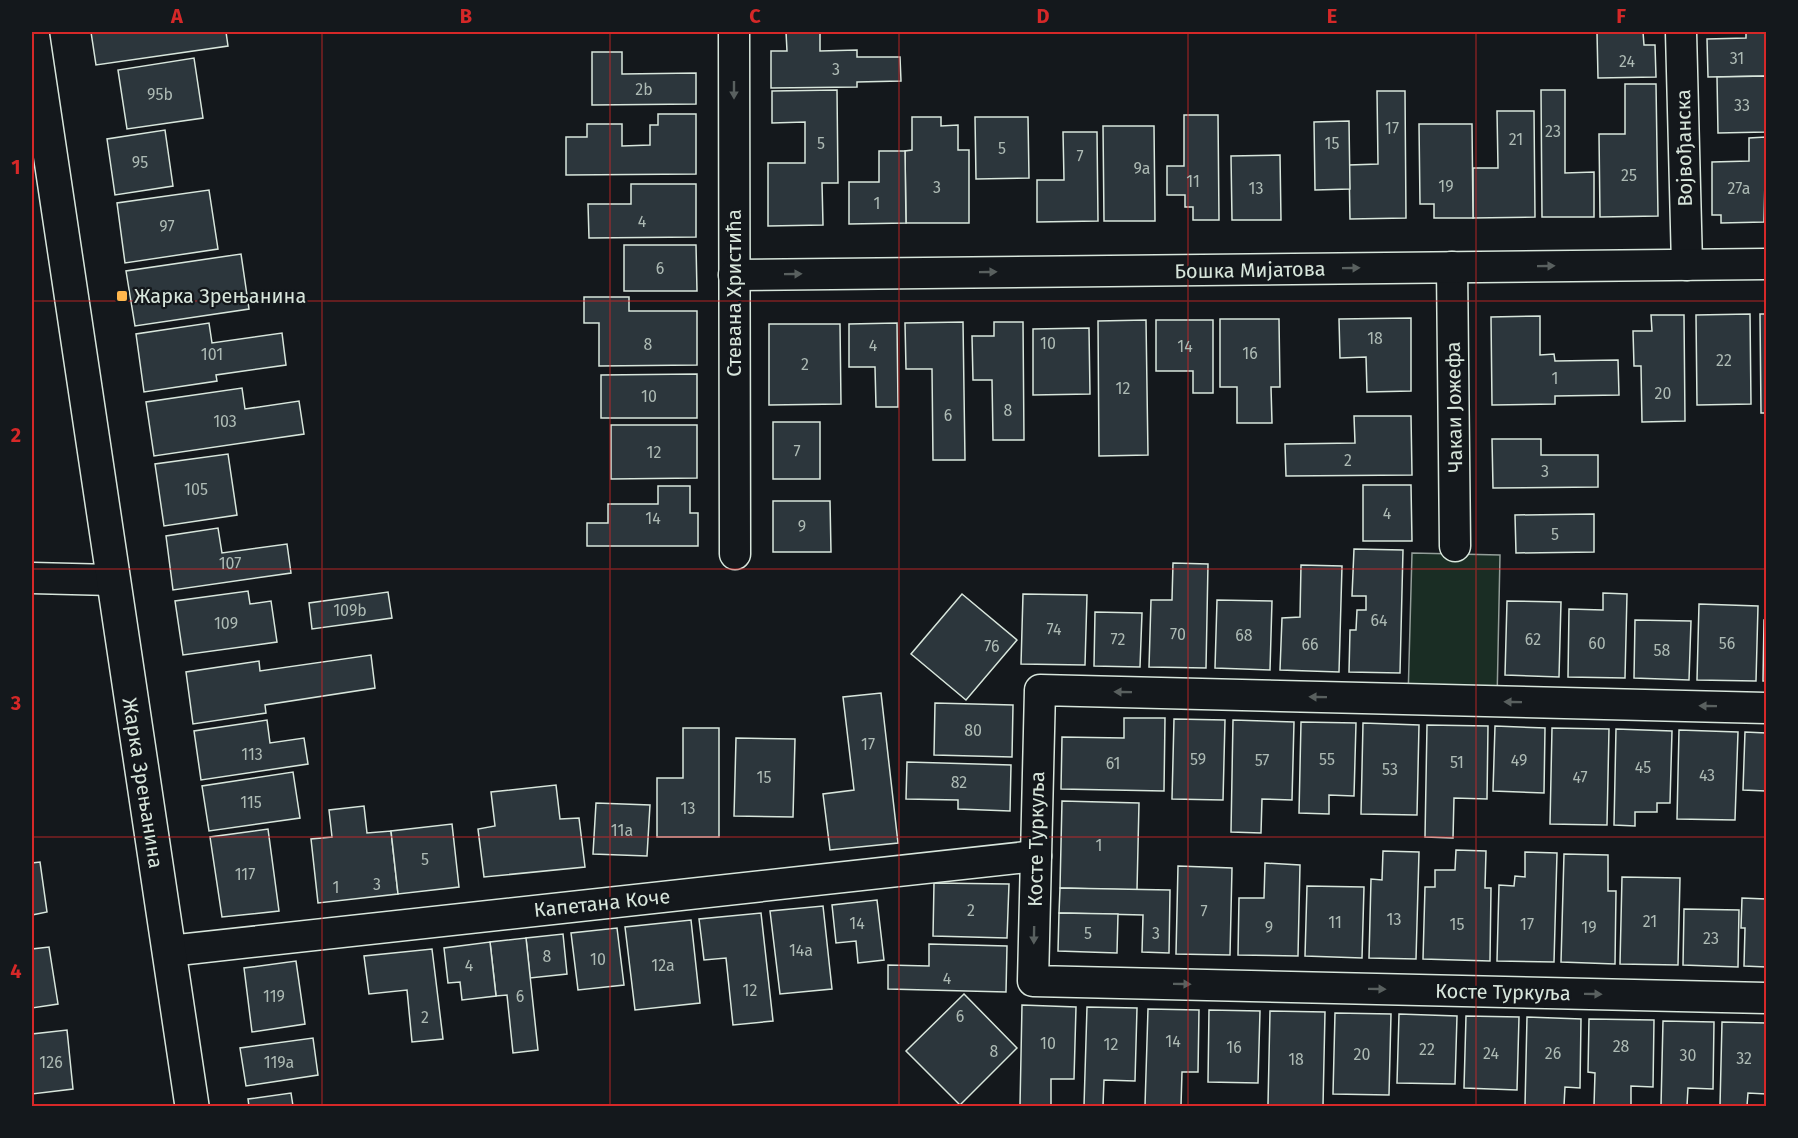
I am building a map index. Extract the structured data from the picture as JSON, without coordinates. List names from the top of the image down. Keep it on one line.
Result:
{"streets":{"main road":["Жарка Зрењанина"],"street":["Војвођанска","Бошка Мијатова","Стевана Христића","Чакаи Јожефа","Косте Туркуља","Капетана Коче"]},"crossings":[["Војвођанска","Бошка Мијатова"],["Бошка Мијатова","Стевана Христића"],["Бошка Мијатова","Чакаи Јожефа"],["Жарка Зрењанина","Капетана Коче"],["Косте Туркуља","Капетана Коче"]],"one_way":["Бошка Мијатова","Стевана Христића"],"places":{"transit":["Жарка Зрењанина"]},"house_numbers":["31","24","3","2b","95b","33","17","23","21","5","15","5","7","95","9a","25","11","19","3","13","27a","1","4","97","6","18","10","8","4","14","16","101","22","2","1","12","20","10","8","6","103","7","12","2","3","105","4","14","9","5","107","109b","64","109","74","70","68","72","62","60","56","66","76","58","80","17","113","59","55","57","49","51","61","45","53","43","15","47","82","115","13","11a","1","5","117","3","1","2","7","13","21","11","14","15","17","9","19","5","3","23","14a","8","10","4","12a","4","12","119","6","6","2","14","10","12","28","16","22","8","24","26","20","30","32","18","126","119а"],"grid":{"columns":["A","B","C","D","E","F"],"rows":["1","2","3","4"]}}
